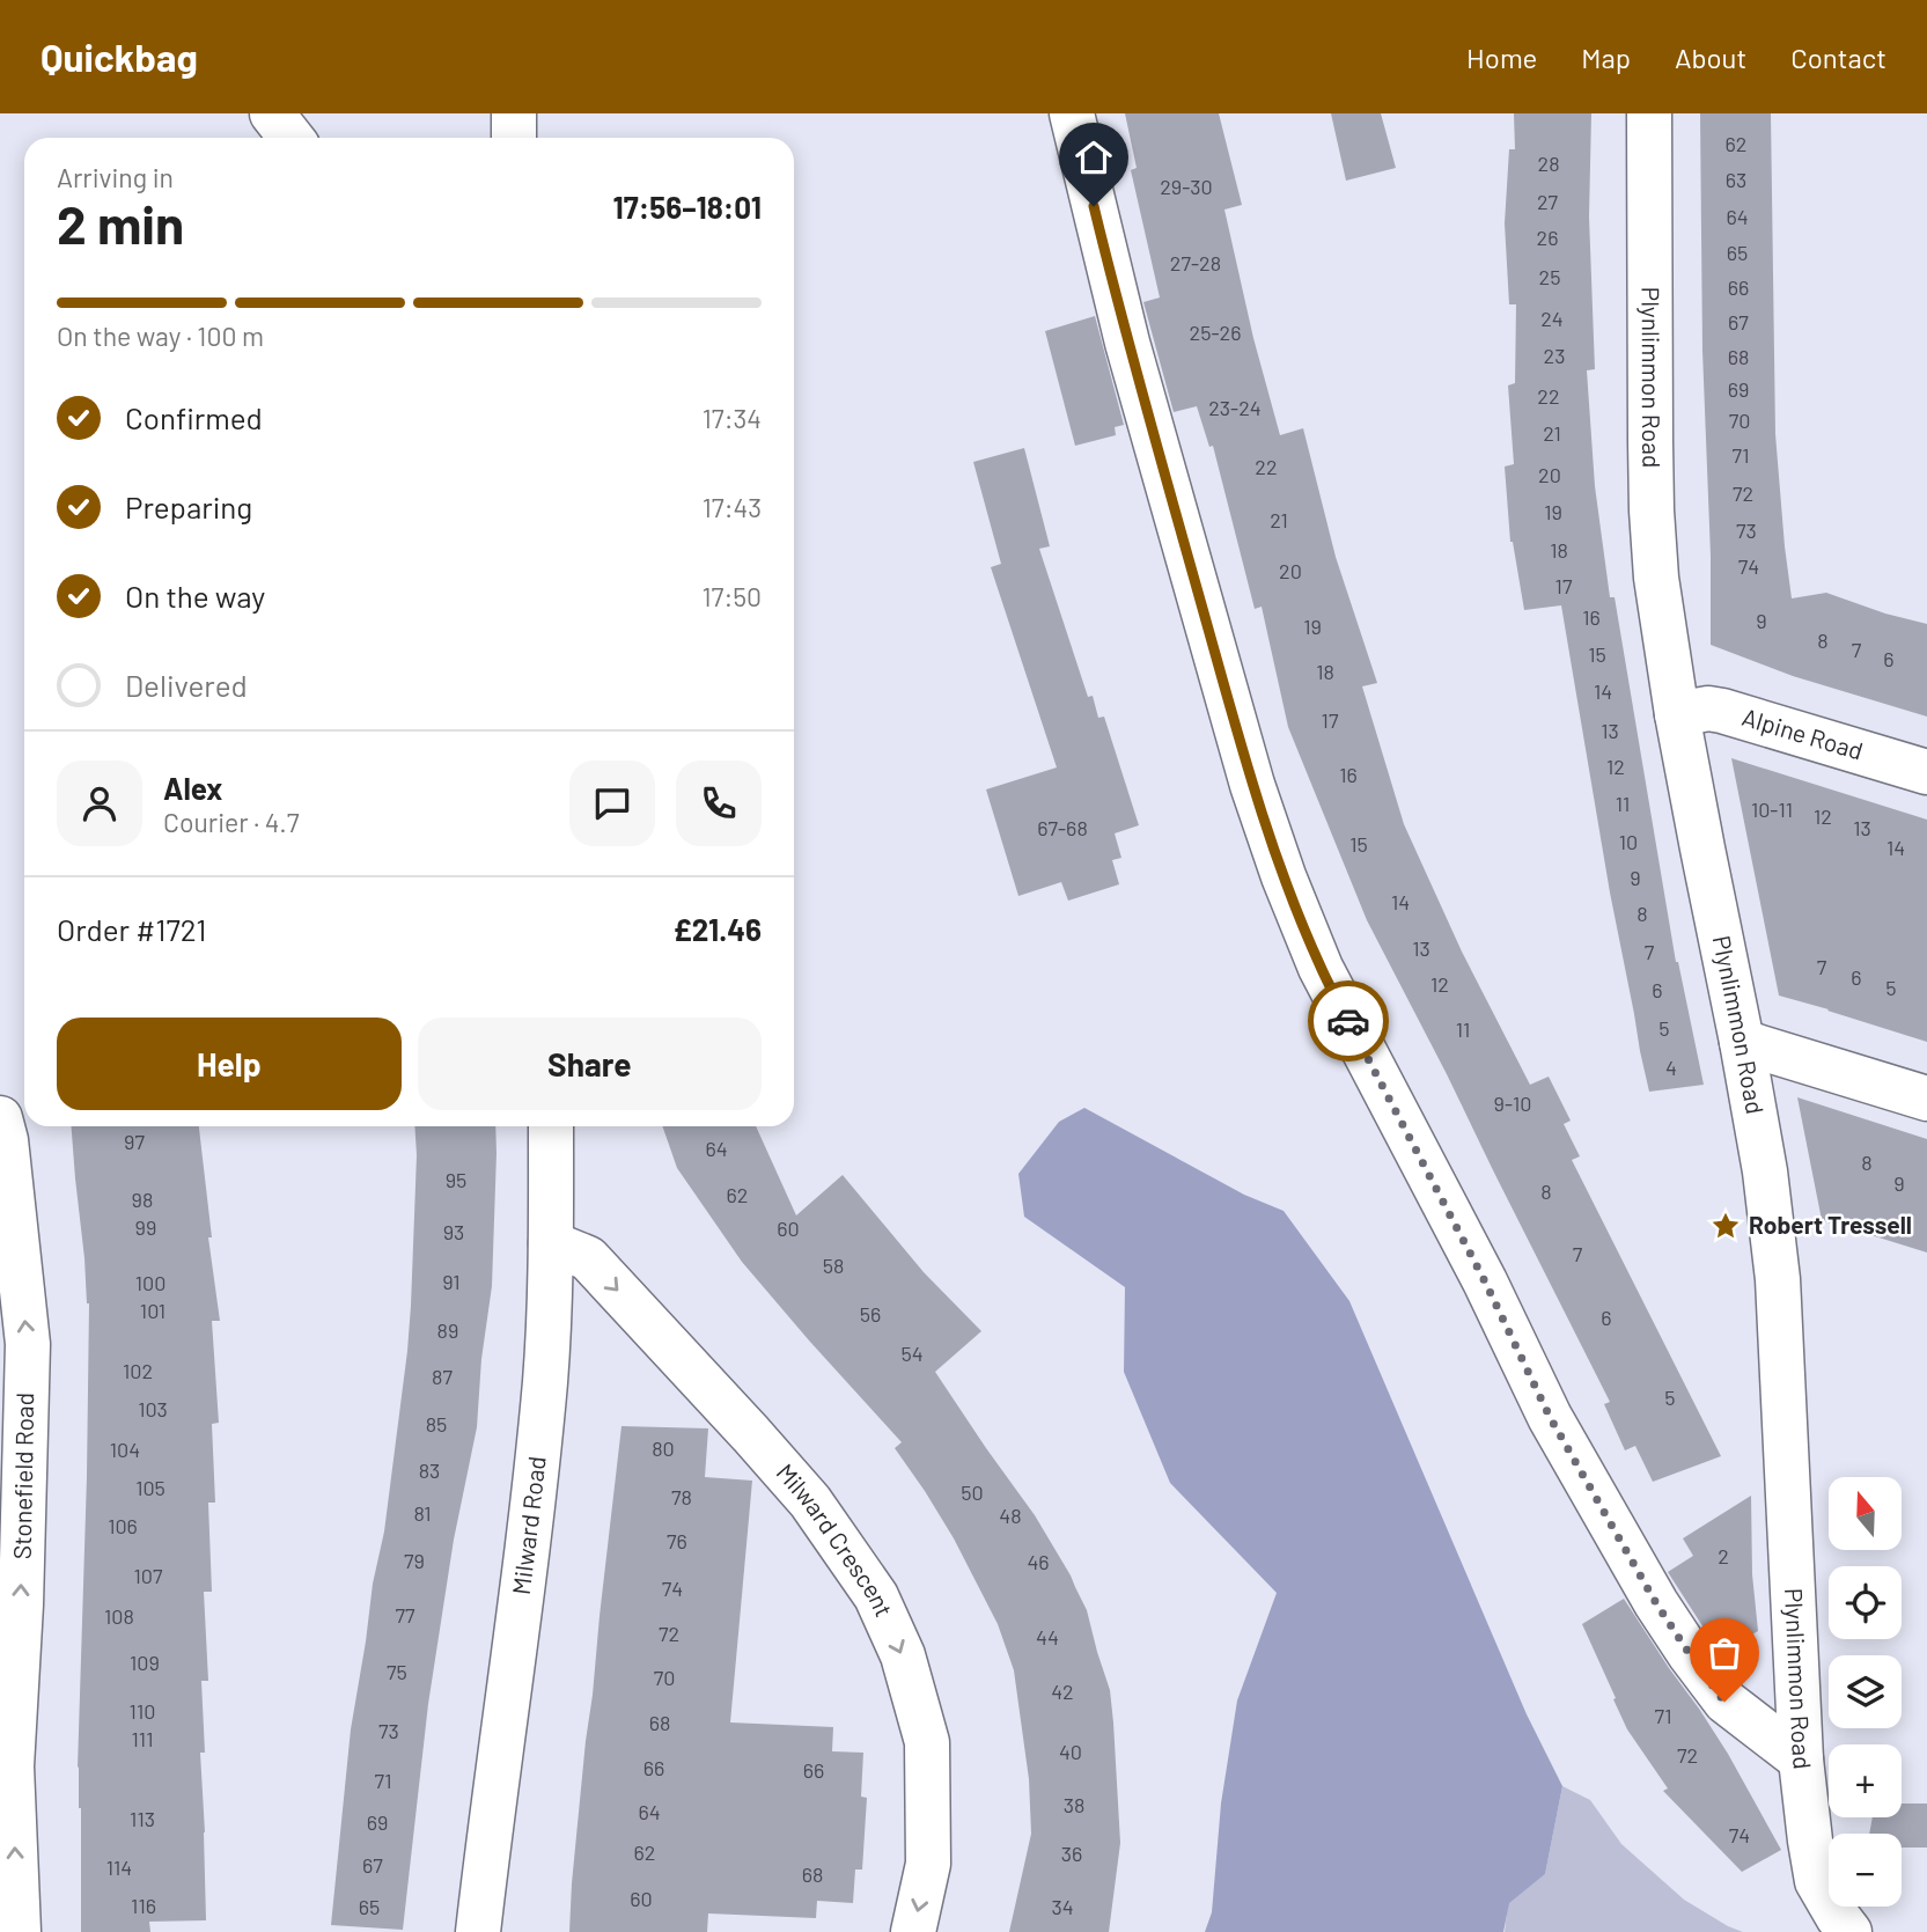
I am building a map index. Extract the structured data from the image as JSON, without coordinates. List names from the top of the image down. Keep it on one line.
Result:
{"streets":{"street":["Plynlimmon Road","Alpine Road","Stonefield Road","Milward Road","Milward Crescent"]},"crossings":[["Plynlimmon Road","Alpine Road"],["Milward Road","Milward Crescent"]],"one_way":["Stonefield Road","Milward Crescent"],"places":{"place":["Robert Tressell"]},"house_numbers":["62","28","63","29-30","27","64","26","65","27-28","25","66","24","67","25-26","23","68","69","22","23-24","70","21","71","22","20","72","19","21","73","18","74","20","17","16","9","19","8","7","15","6","18","14","17","13","12","16","11","10-11","12","67-68","13","10","15","14","9","14","8","13","7","7","6","12","5","6","5","11","4","9-10","97","64","8","95","9","8","62","98","99","60","93","7","58","91","100","101","56","6","89","54","102","87","5","103","85","80","104","83","105","50","78","81","48","106","76","2","79","46","107","74","77","108","72","44","109","75","70","42","110","71","68","73","111","40","72","66","66","71","38","64","113","69","74","62","36","67","114","68","60","116","65","34"],"north":"top","page":{"header":"Quickbag","nav":["Home","Map","About","Contact"],"heading":["2 min","Arriving in","17:56–18:01"],"panel":["Alex","Courier · 4.7","Order #1721","£21.46"],"bar":"On the way · 100 m","list":[["Confirmed","17:34"],["Preparing","17:43"],["On the way","17:50"],"Delivered"],"buttons":["Help","Share"],"map_buttons":["+","−"]}}
